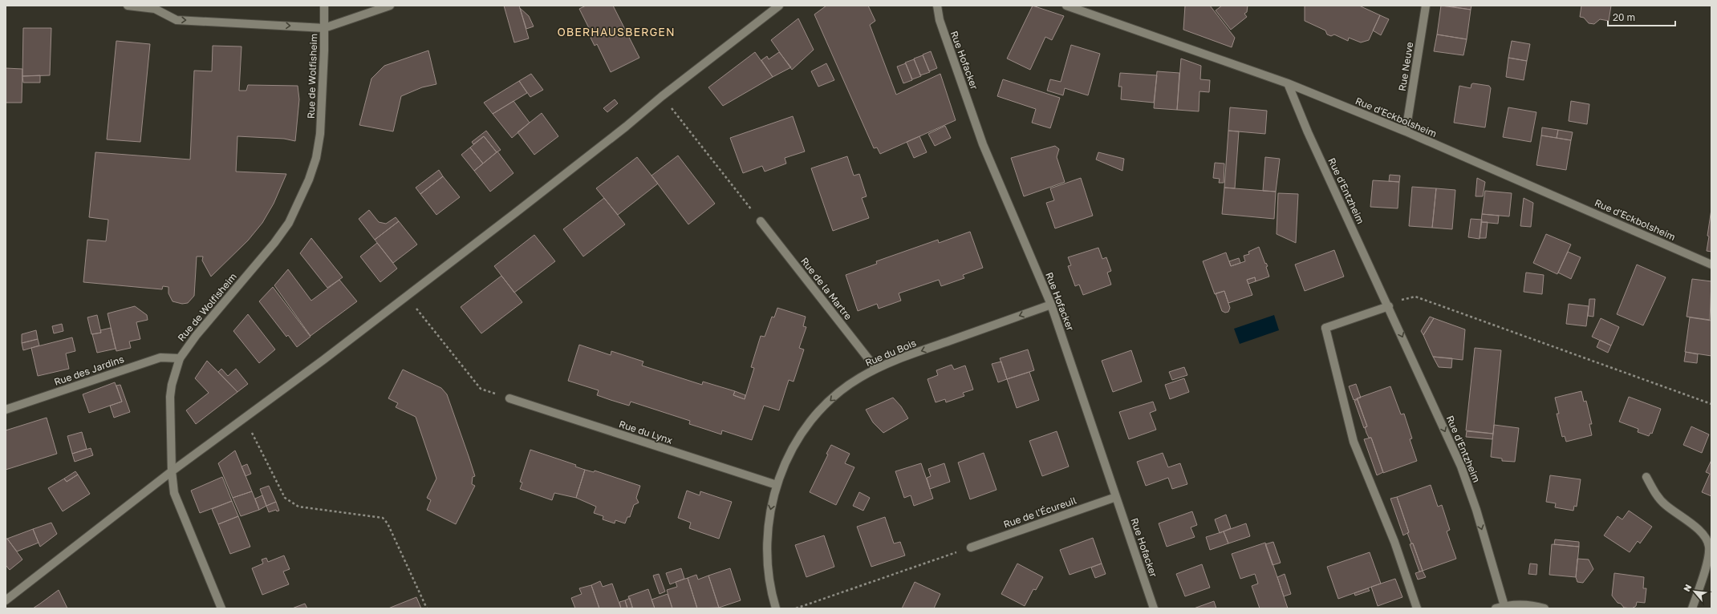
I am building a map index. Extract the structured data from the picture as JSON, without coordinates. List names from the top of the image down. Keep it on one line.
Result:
{"streets":{"street":["Rue Hofacker","Rue Neuve","Rue de Wolfisheim","Rue d'Eckbolsheim","Rue d'Entzheim","Rue de la Martre","Rue du Bois","Rue des Jardins","Rue du Lynx","Rue de l'Écureuil"]},"crossings":[["Rue Hofacker","Rue du Bois"],["Rue Hofacker","Rue de l'Écureuil"],["Rue Neuve","Rue d'Eckbolsheim"],["Rue de Wolfisheim","Rue des Jardins"],["Rue d'Eckbolsheim","Rue d'Entzheim"],["Rue de la Martre","Rue du Bois"],["Rue du Bois","Rue du Lynx"]],"one_way":["Rue d'Entzheim","Rue du Bois"],"districts":["OBERHAUSBERGEN"],"scale_bar":"20 m","north":"top left"}
